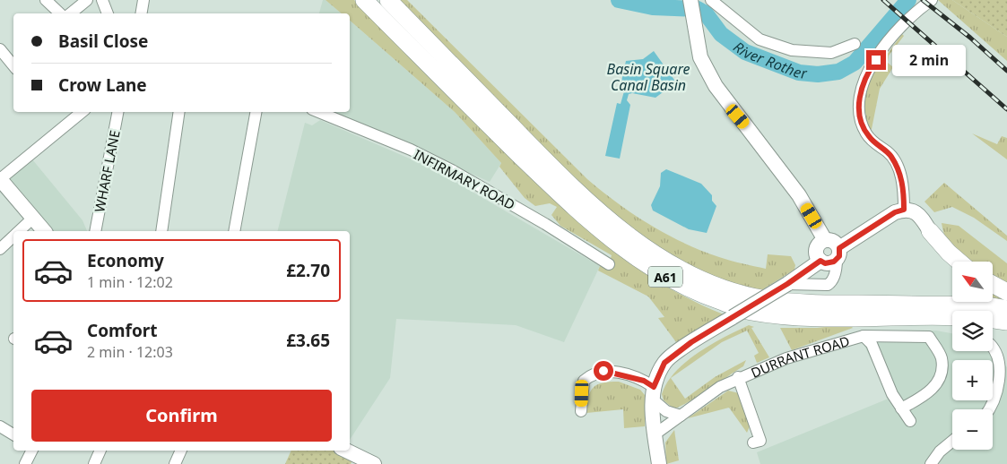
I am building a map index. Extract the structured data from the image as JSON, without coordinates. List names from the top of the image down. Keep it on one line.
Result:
{"streets":{"highway":["A61"],"street":["WHARF LANE","INFIRMARY ROAD","DURRANT ROAD"]},"water":["River Rother","Basin Square Canal Basin"],"north":"top left","page":{"banner":["Basil Close","Crow Lane"],"bubble":"2 min","list":[{"name":"Economy","note":"1 min · 12:02","value":"£2.70"},{"name":"Comfort","note":"2 min · 12:03","value":"£3.65"}],"map_buttons":["+","−"],"buttons":"Confirm"}}
